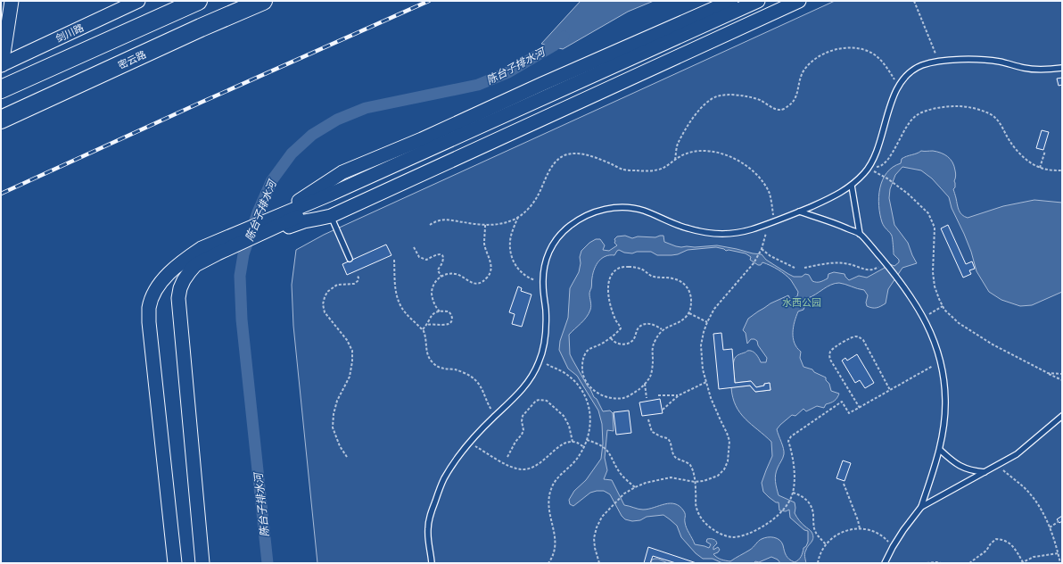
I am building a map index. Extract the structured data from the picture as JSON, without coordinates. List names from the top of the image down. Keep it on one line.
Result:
{"streets":{"highway":["密云路"],"street":["剑川路"]},"water":["陈台子排水河"],"parks":["水西公园"]}
